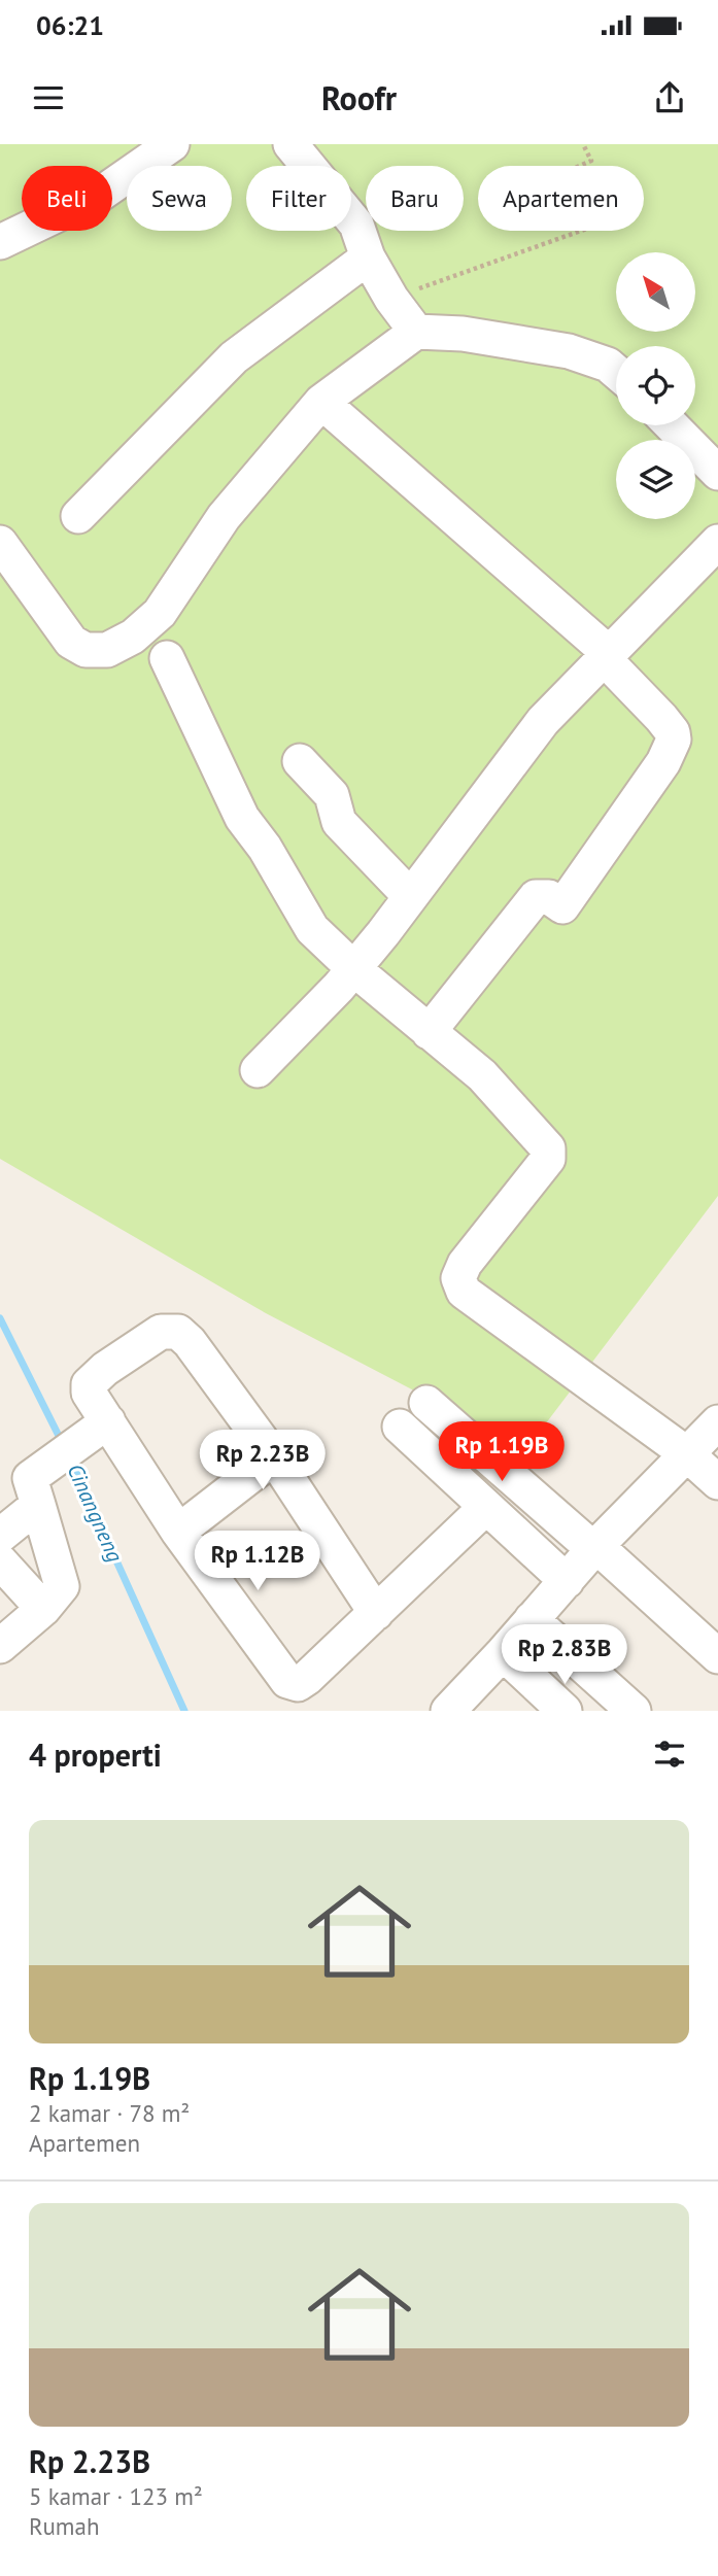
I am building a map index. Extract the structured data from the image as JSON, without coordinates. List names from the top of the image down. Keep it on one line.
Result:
{"water":["Cinangneng"],"north":"top left","page":{"status":"06:21","header":"Roofr","chip":["Beli","Sewa","Filter","Baru","Apartemen"],"price":["Rp 1.19B","Rp 2.23B","Rp 1.12B","Rp 2.83B"],"heading":"4 properti","list":[{"name":"Rp 1.19B","note":"2 kamar · 78 m² · Apartemen"},{"name":"Rp 2.23B","note":"5 kamar · 123 m² · Rumah"}]}}
